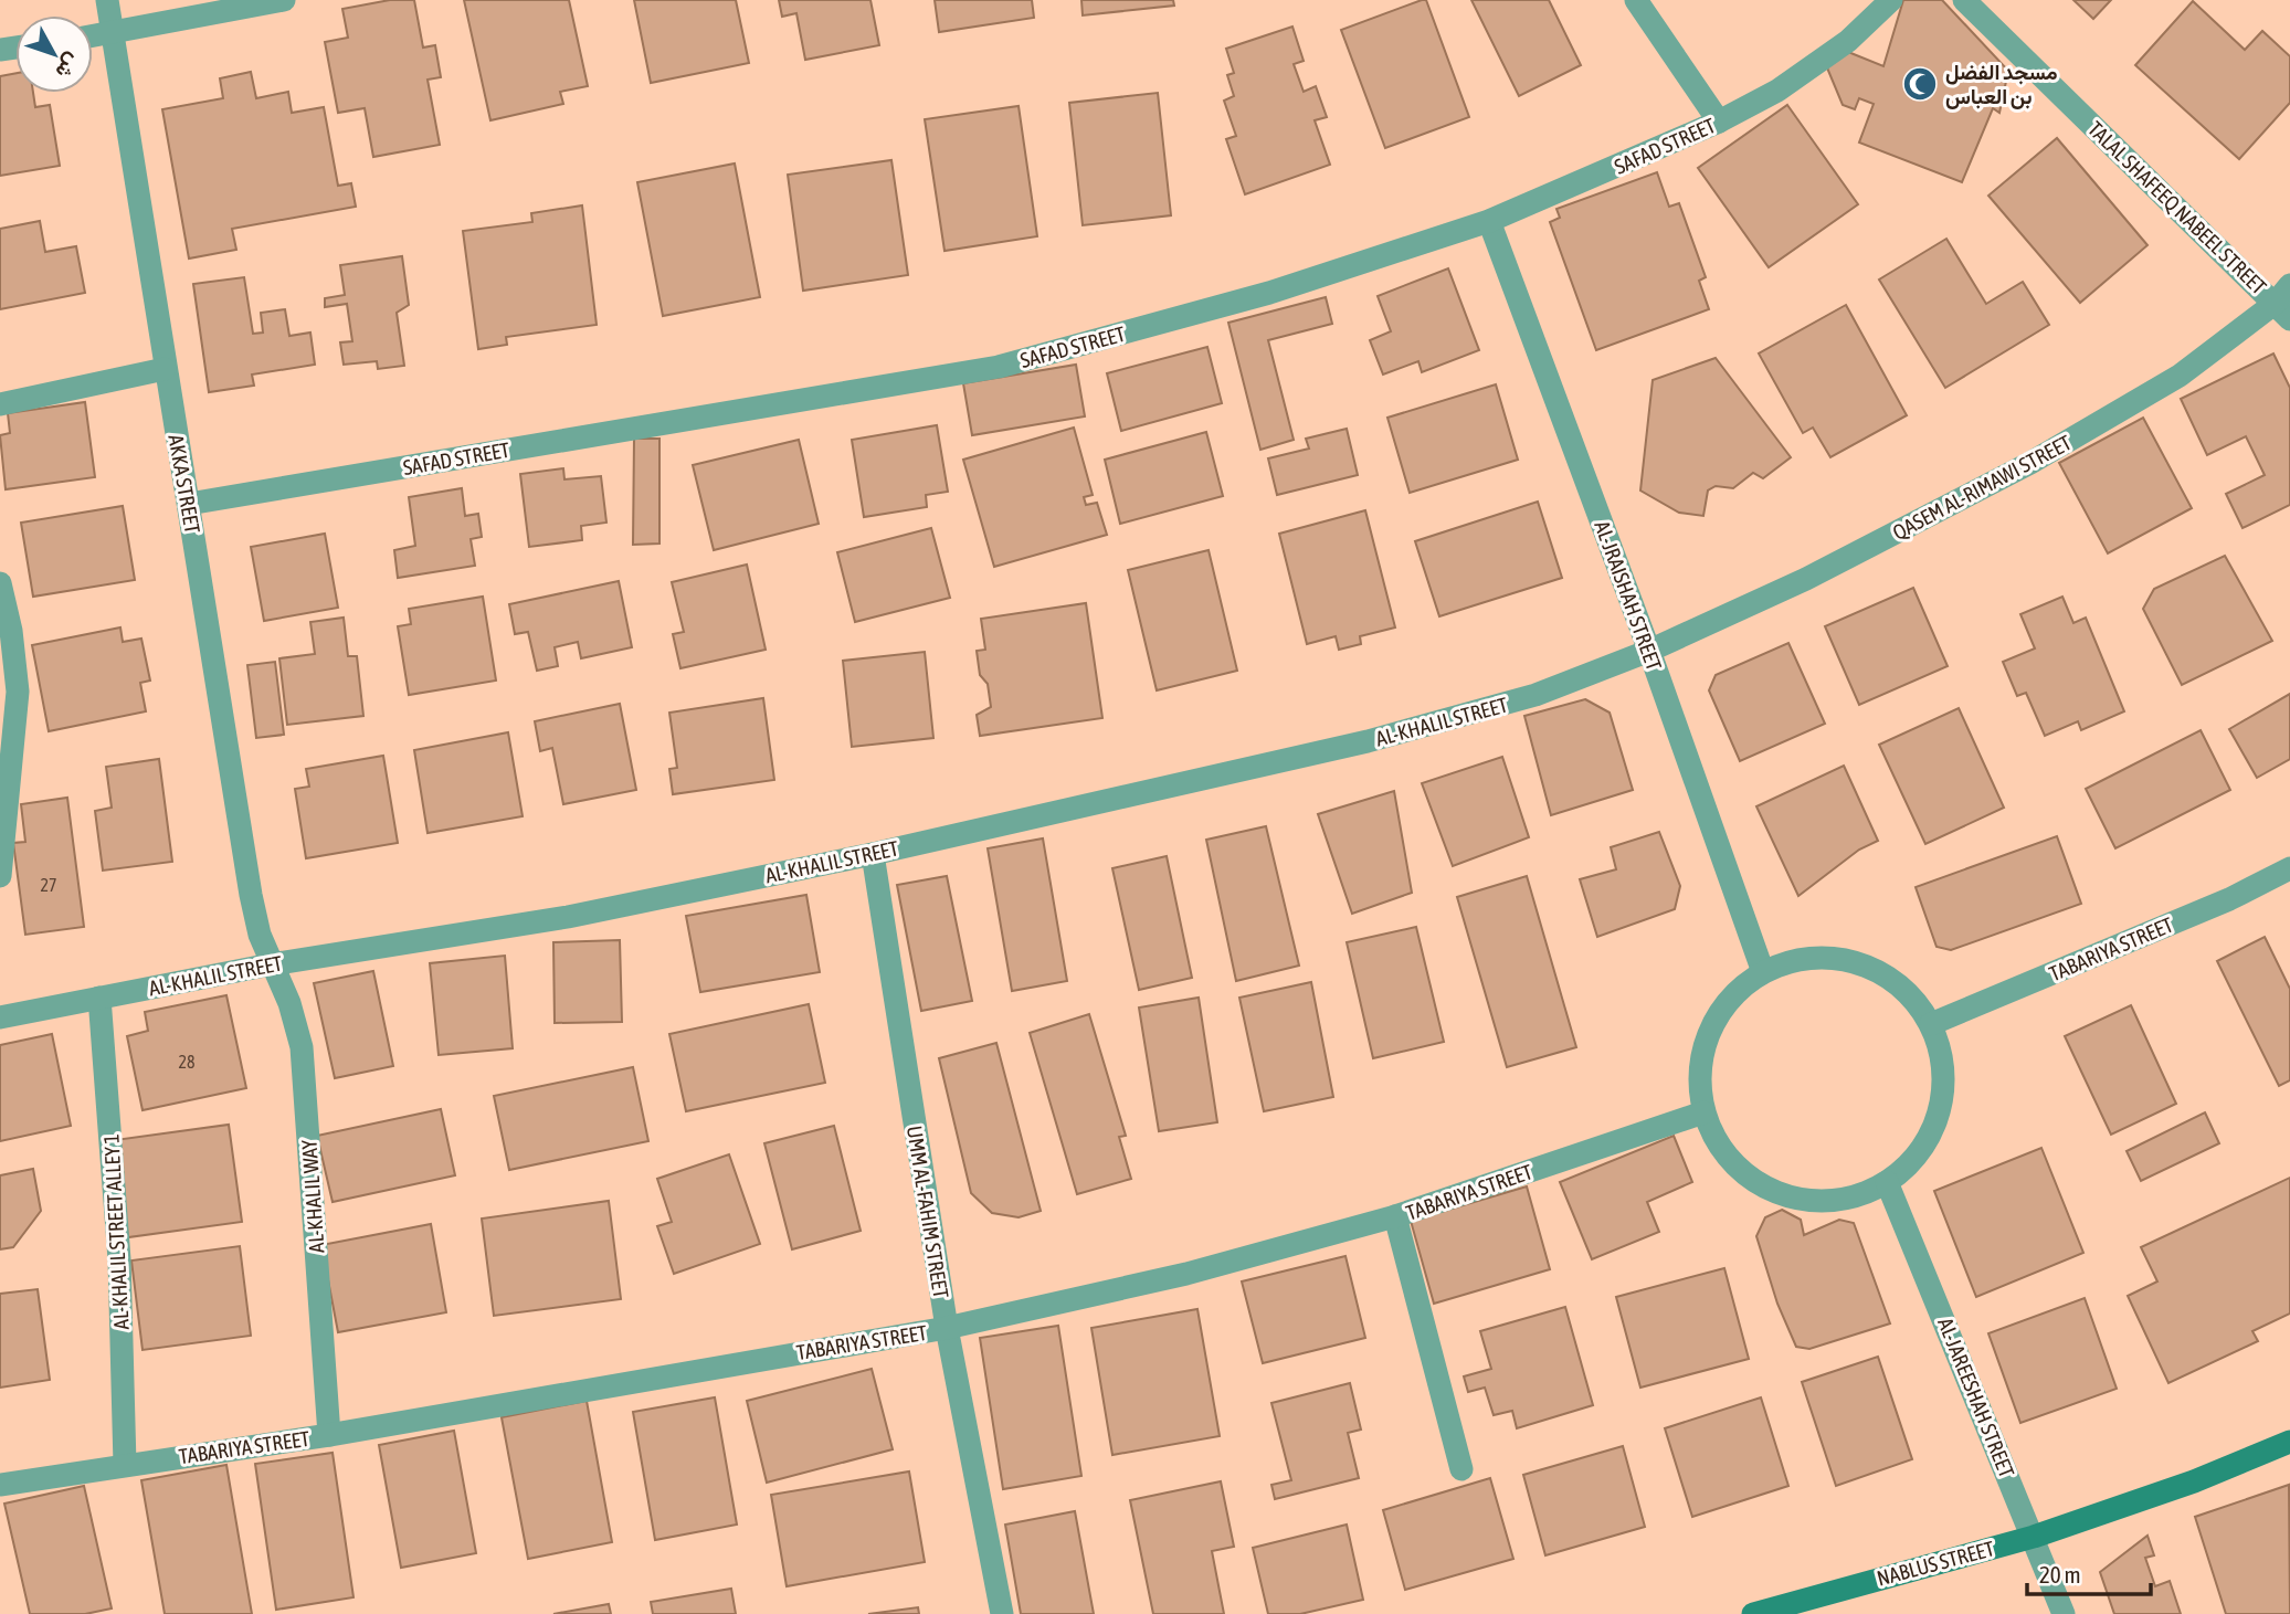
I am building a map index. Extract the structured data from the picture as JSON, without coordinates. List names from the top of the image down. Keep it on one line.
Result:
{"streets":{"street":["SAFAD STREET","TALAL SHAFEEQ NABEEL STREET","AKKA STREET","QASEM AL-RIMAWI STREET","AL-JRAISHAH STREET","AL-KHALIL STREET","TABARIYA STREET","AL-KHALIL WAY","UMM AL-FAHIM STREET","AL-KHALIL STREET ALLEY 1","AL-JAREESHAH STREET","NABLUS STREET"]},"crossings":[["SAFAD STREET","AKKA STREET"],["SAFAD STREET","AL-JRAISHAH STREET"],["TALAL SHAFEEQ NABEEL STREET","QASEM AL-RIMAWI STREET"],["AKKA STREET","AL-KHALIL STREET"],["AKKA STREET","AL-KHALIL WAY"],["QASEM AL-RIMAWI STREET","AL-JRAISHAH STREET"],["QASEM AL-RIMAWI STREET","AL-KHALIL STREET"],["AL-JRAISHAH STREET","AL-KHALIL STREET"],["AL-JRAISHAH STREET","TABARIYA STREET"],["AL-JRAISHAH STREET","AL-JAREESHAH STREET"],["AL-KHALIL STREET","AL-KHALIL WAY"],["AL-KHALIL STREET","UMM AL-FAHIM STREET"],["AL-KHALIL STREET","AL-KHALIL STREET ALLEY 1"],["TABARIYA STREET","AL-KHALIL WAY"],["TABARIYA STREET","UMM AL-FAHIM STREET"],["TABARIYA STREET","AL-KHALIL STREET ALLEY 1"],["TABARIYA STREET","AL-JAREESHAH STREET"],["AL-JAREESHAH STREET","NABLUS STREET"]],"places":{"mosque":["مسجد الفضل بن العباس"]},"house_numbers":["27","28"],"scale_bar":"20 m","north":"bottom right"}
